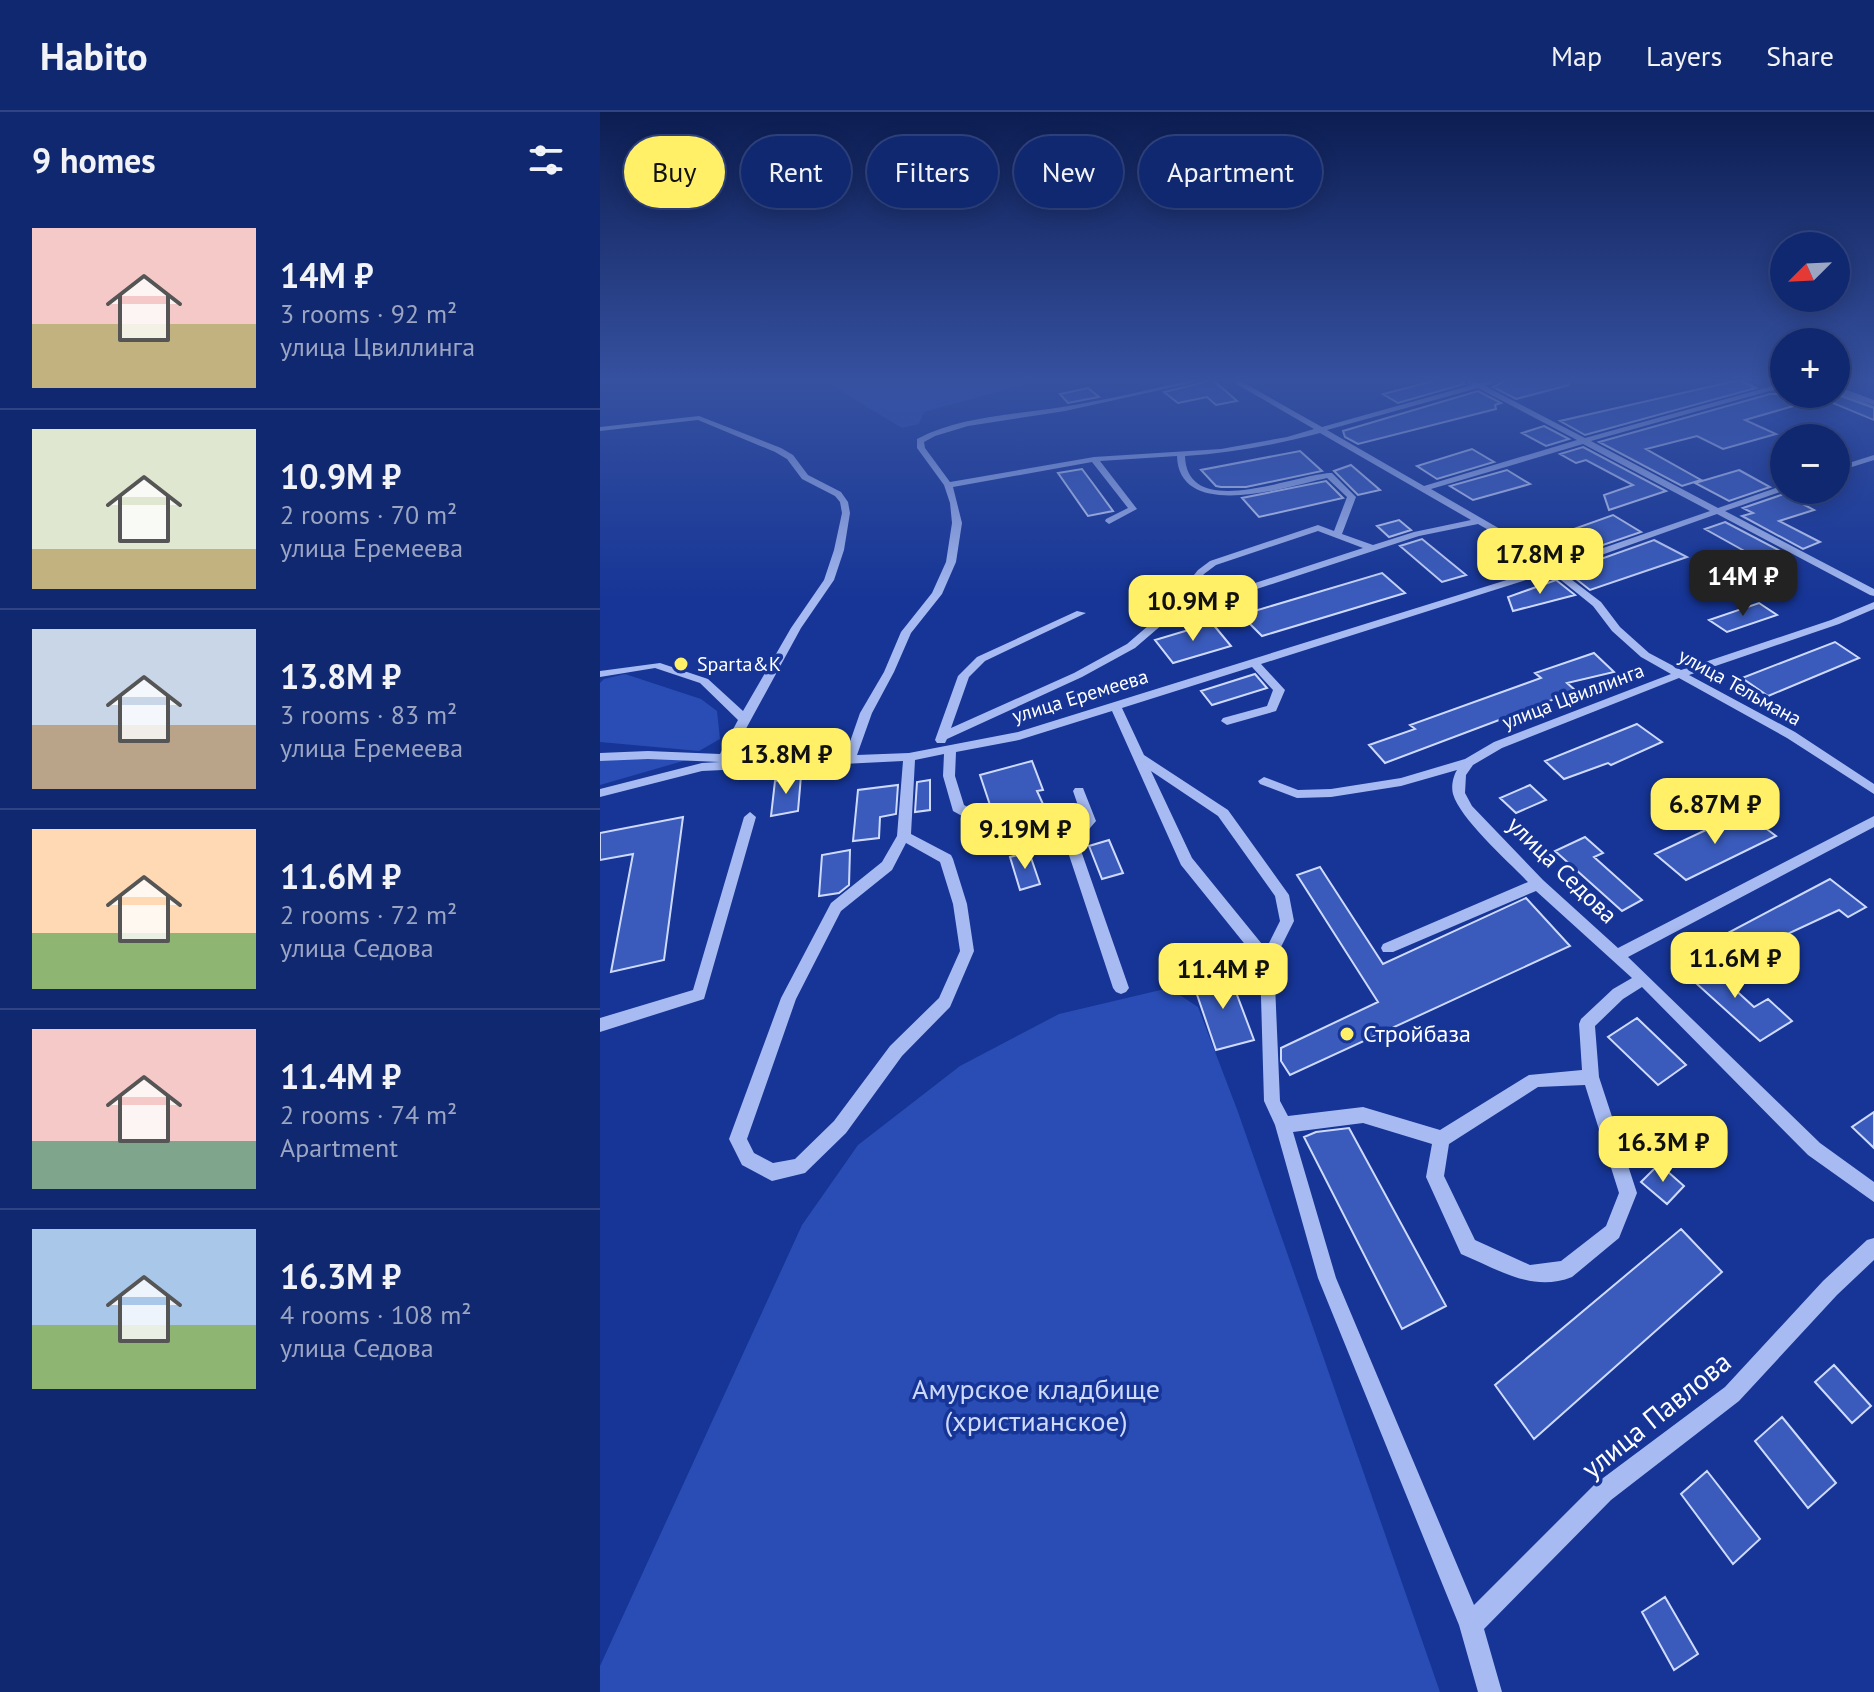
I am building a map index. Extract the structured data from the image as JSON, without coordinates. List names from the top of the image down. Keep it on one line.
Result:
{"streets":{"street":["улица Тельмана","улица Еремеева","улица Цвиллинга","улица Седова","улица Павлова"]},"crossings":[["улица Тельмана","улица Еремеева"],["улица Тельмана","улица Цвиллинга"],["улица Цвиллинга","улица Седова"]],"parks":["Амурское кладбище (христианское)"],"places":["Sparta&K","Стройбаза"],"north":"bottom left","page":{"header":"Habito","nav":["Map","Layers","Share"],"heading":"9 homes","chip":["Buy","Rent","Filters","New","Apartment"],"list":[{"name":"14M ₽","note":"3 rooms · 92 m² · улица Цвиллинга"},{"name":"10.9M ₽","note":"2 rooms · 70 m² · улица Еремеева"},{"name":"13.8M ₽","note":"3 rooms · 83 m² · улица Еремеева"},{"name":"11.6M ₽","note":"2 rooms · 72 m² · улица Седова"},{"name":"11.4M ₽","note":"2 rooms · 74 m² · Apartment"},{"name":"16.3M ₽","note":"4 rooms · 108 m² · улица Седова"}],"map_buttons":["+","−"],"price":["17.8M ₽","14M ₽","10.9M ₽","13.8M ₽","6.87M ₽","9.19M ₽","11.6M ₽","11.4M ₽","16.3M ₽"]}}
